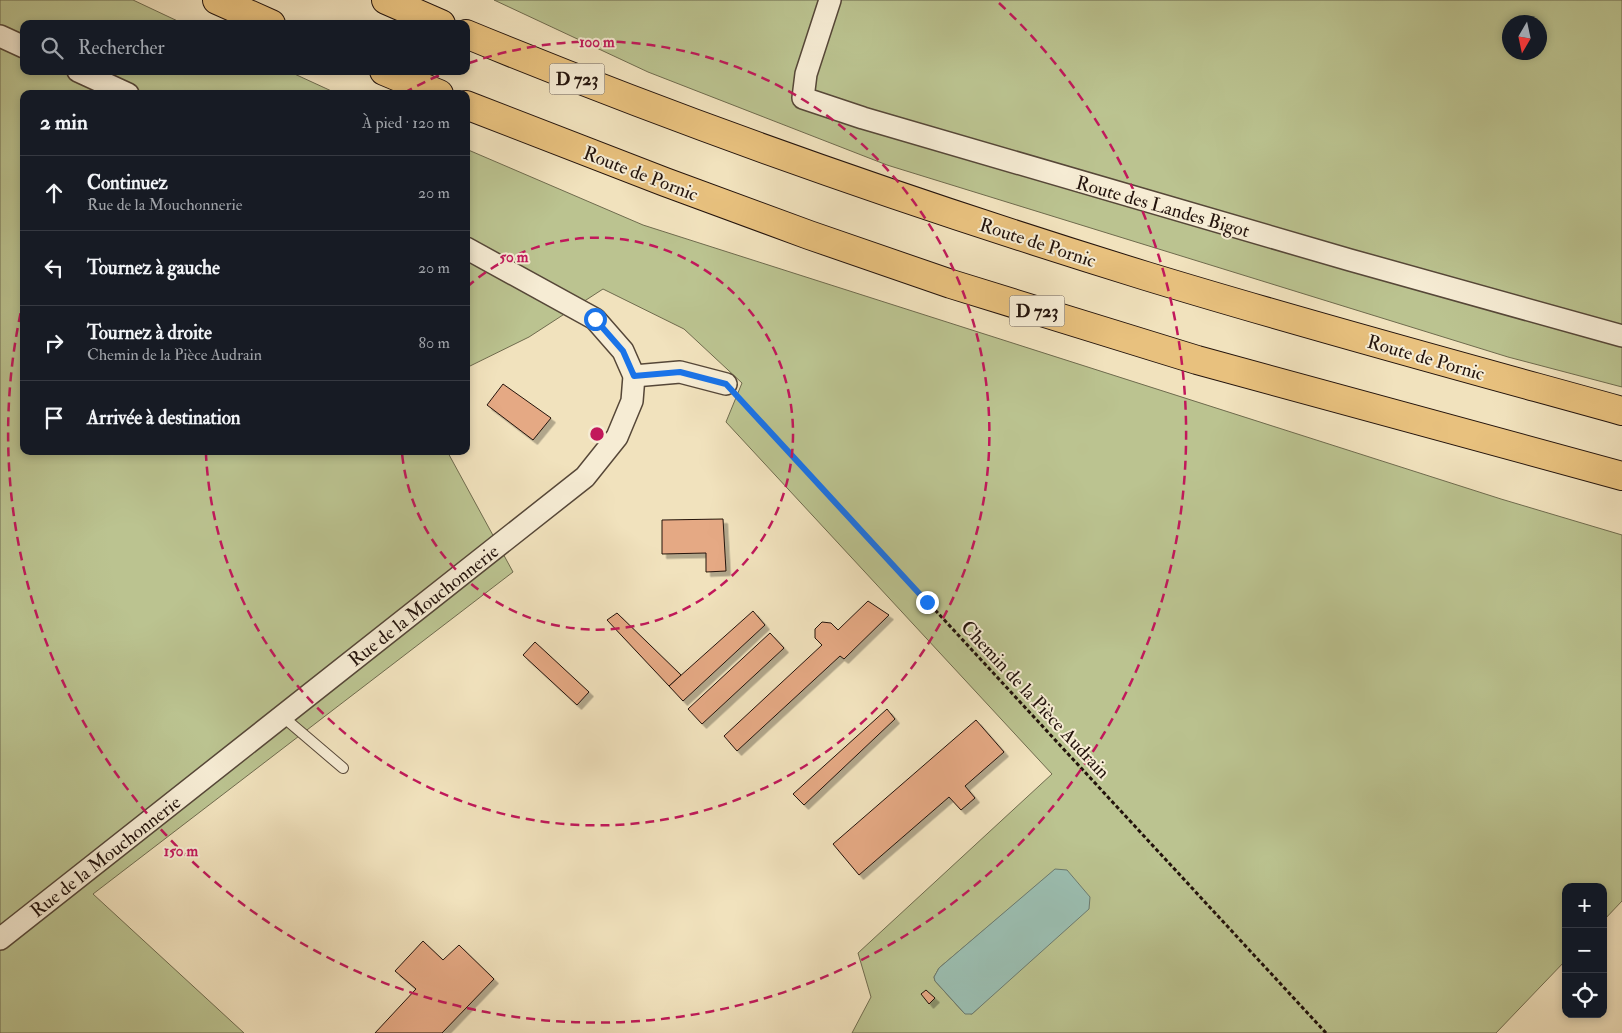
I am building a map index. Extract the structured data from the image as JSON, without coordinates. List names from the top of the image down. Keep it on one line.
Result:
{"streets":{"highway":["D 723","Route de Pornic"],"street":["Route des Landes Bigot","Rue de la Mouchonnerie"],"path":["Chemin de la Pièce Audrain"]},"north":"bottom","page":{"search":"Rechercher","heading":["2 min","À pied · 120 m"],"list":[["Continuez","Rue de la Mouchonnerie","20 m"],["Tournez à gauche","20 m"],["Tournez à droite","Chemin de la Pièce Audrain","80 m"],"Arrivée à destination"],"map_buttons":["+","−"]},"rings":["100 m","50 m","150 m"]}
